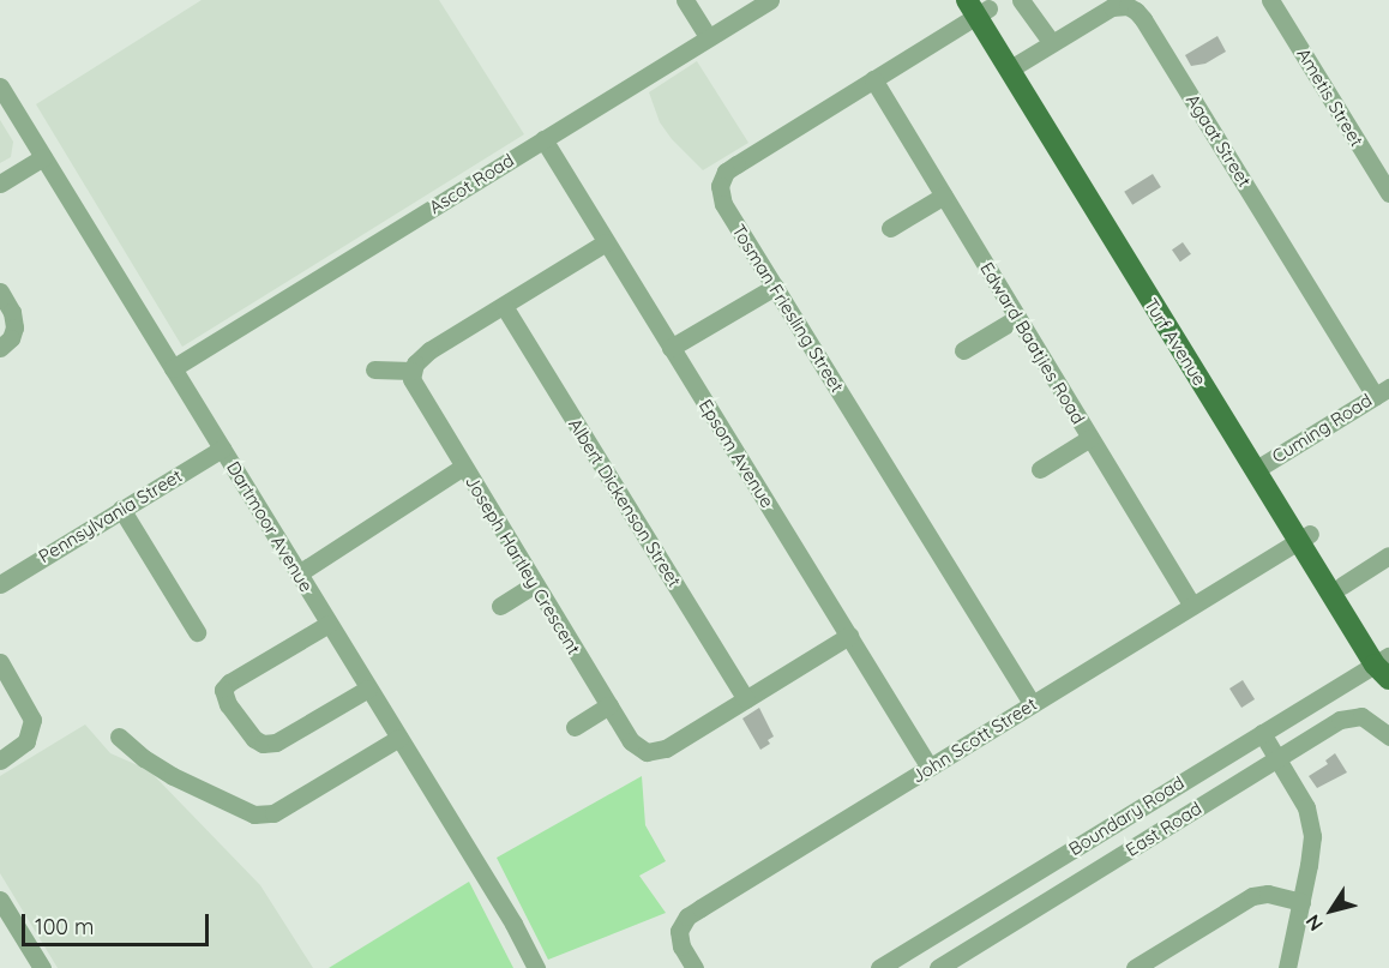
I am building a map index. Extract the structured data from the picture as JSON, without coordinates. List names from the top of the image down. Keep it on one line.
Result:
{"streets":{"main road":["Turf Avenue"],"street":["Ametis Street","Agaat Street","Ascot Road","Tosman Friesling Street","Edward Baatjies Road","Cuming Road","Epsom Avenue","Albert Dickenson Street","Pennsylvania Street","Dartmoor Avenue","Joseph Hartley Crescent","John Scott Street","Boundary Road","East Road"]},"crossings":[["Agaat Street","Turf Avenue"],["Agaat Street","Cuming Road"],["Ascot Road","Epsom Avenue"],["Ascot Road","Dartmoor Avenue"],["Tosman Friesling Street","Turf Avenue"],["Tosman Friesling Street","Edward Baatjies Road"],["Tosman Friesling Street","John Scott Street"],["Turf Avenue","Cuming Road"],["Turf Avenue","John Scott Street"],["Turf Avenue","Boundary Road"],["Edward Baatjies Road","John Scott Street"],["Epsom Avenue","Joseph Hartley Crescent"],["Epsom Avenue","John Scott Street"],["Albert Dickenson Street","Joseph Hartley Crescent"],["Pennsylvania Street","Dartmoor Avenue"]],"scale_bar":"100 m","north":"bottom left"}
